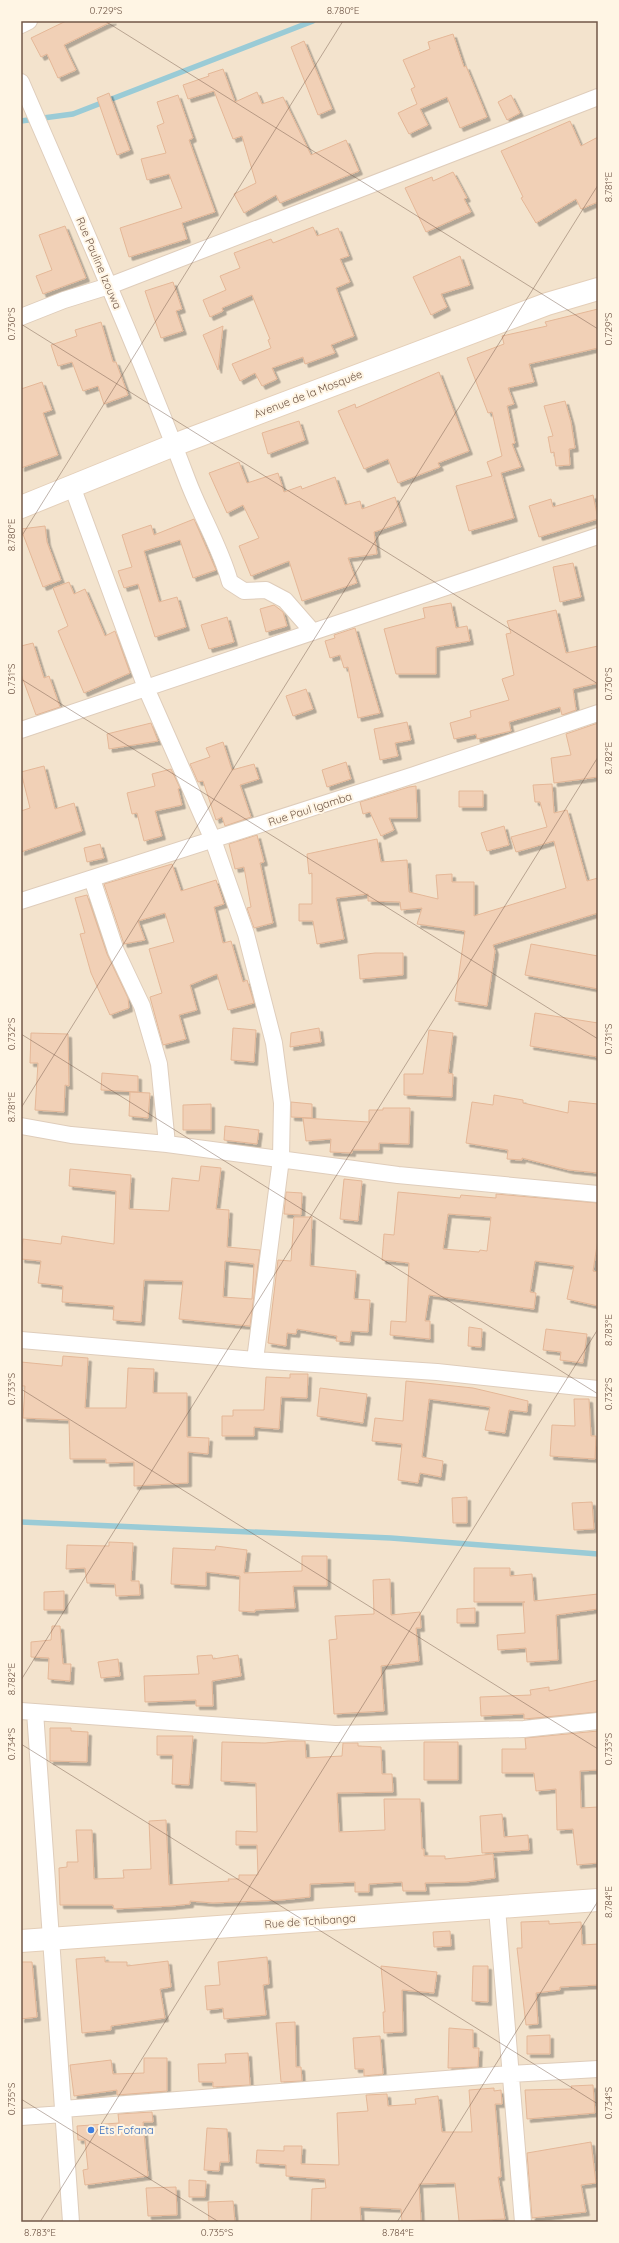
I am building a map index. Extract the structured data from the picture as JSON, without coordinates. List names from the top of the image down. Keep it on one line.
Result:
{"streets":{"street":["Rue Pauline Izouwa","Avenue de la Mosquée","Rue Paul Igamba","Rue de Tchibanga"]},"crossings":[["Rue Pauline Izouwa","Avenue de la Mosquée"]],"places":["Ets Fofana"],"coordinates":["0.729°S","8.780°E","8.781°E","0.730°S","0.731°S","8.782°E","0.732°S","8.783°E","0.733°S","0.734°S","8.784°E","0.735°S"]}
